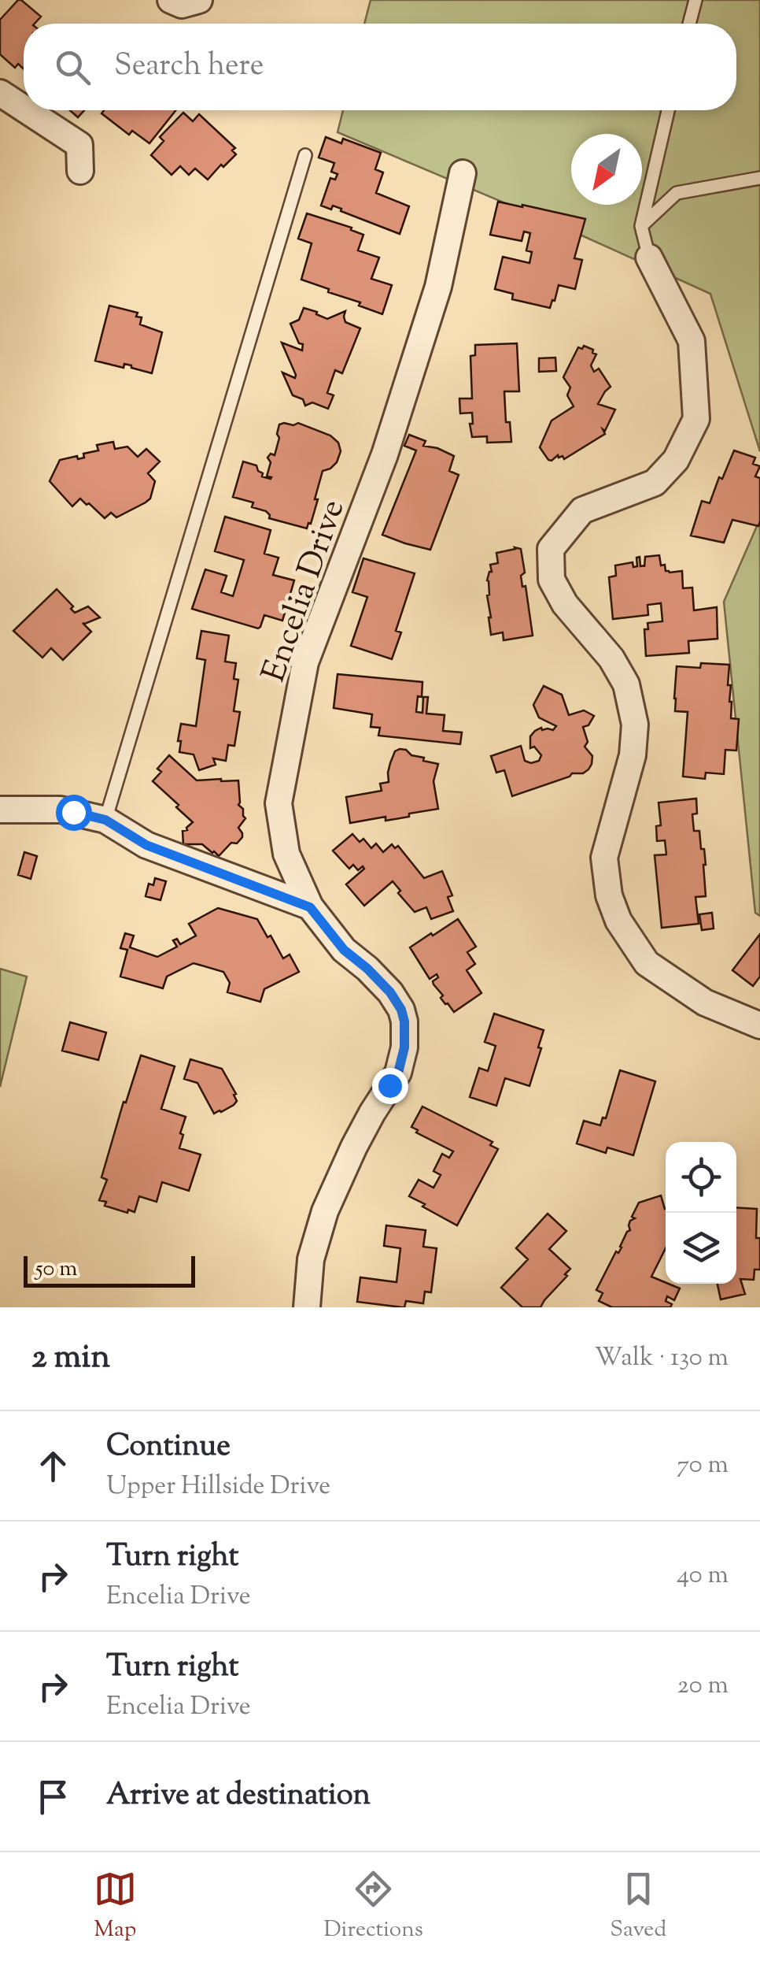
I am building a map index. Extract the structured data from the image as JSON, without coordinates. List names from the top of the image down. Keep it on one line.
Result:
{"streets":{"street":["Encelia Drive"]},"scale_bar":"50 m","north":"bottom left","page":{"search":"Search here","scale":"50 m","heading":["2 min","Walk · 130 m"],"list":[["Continue","Upper Hillside Drive","70 m"],["Turn right","Encelia Drive","40 m"],["Turn right","Encelia Drive","20 m"],"Arrive at destination"],"nav":["Map","Directions","Saved"]}}
